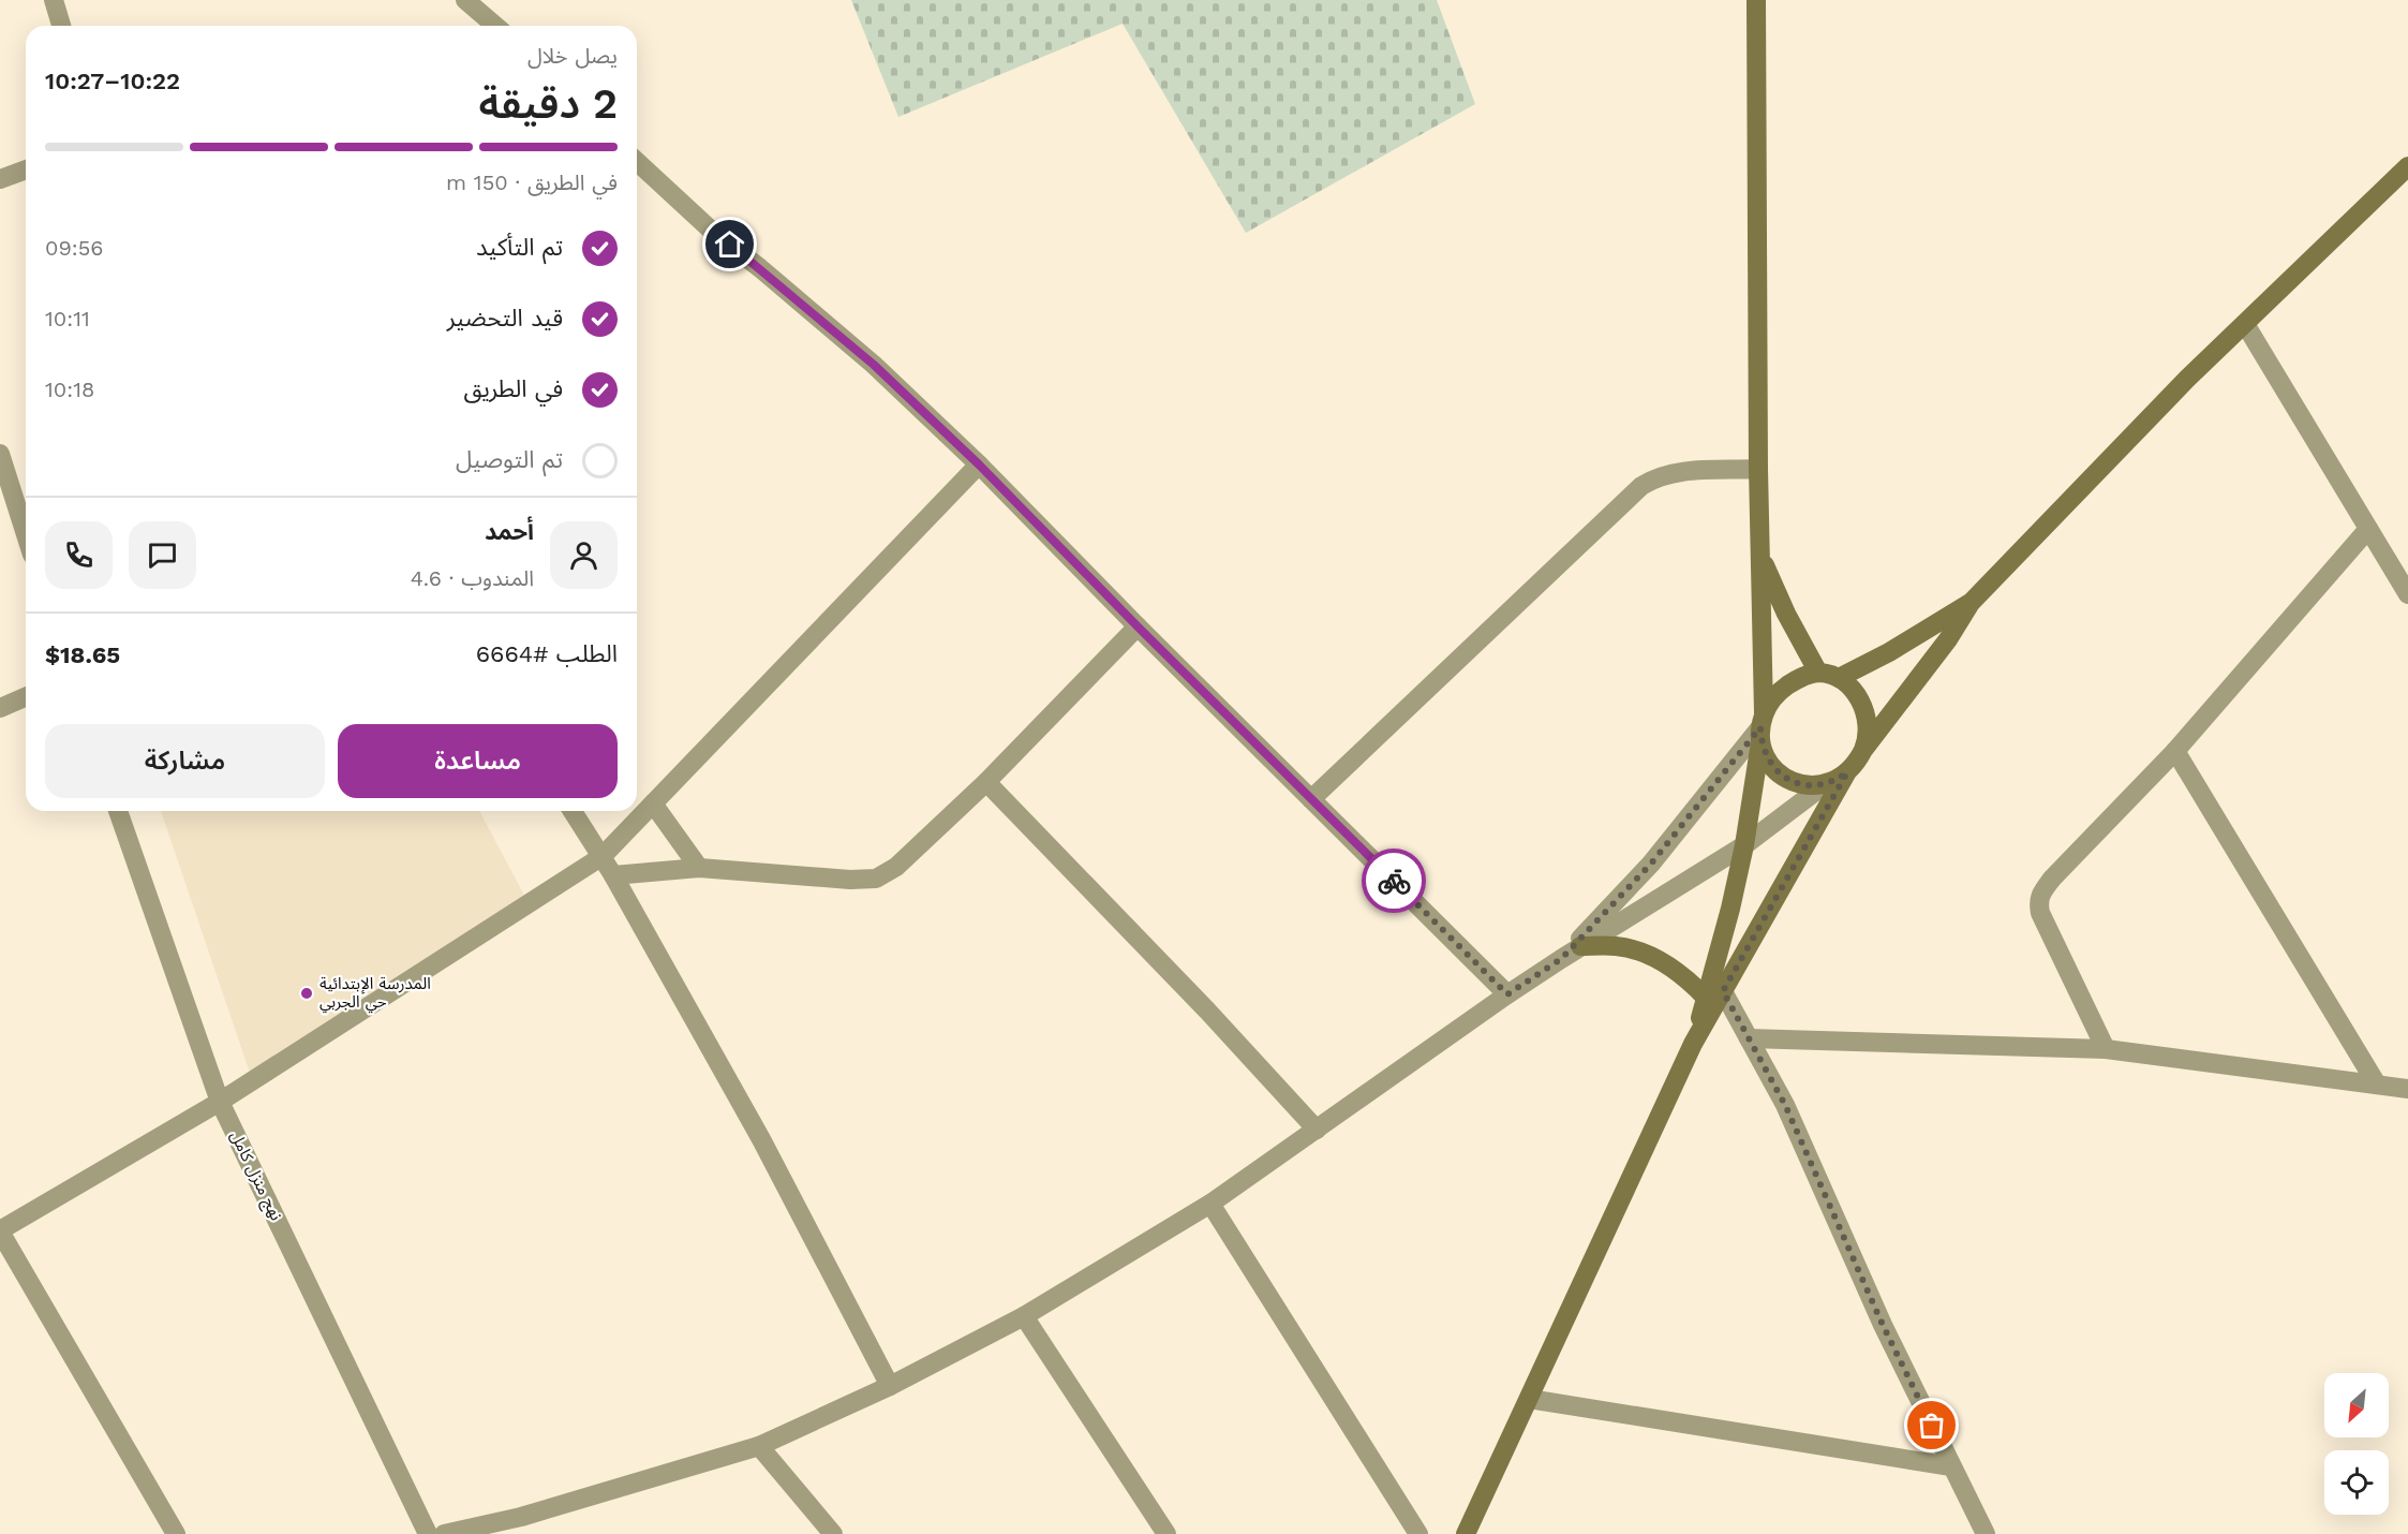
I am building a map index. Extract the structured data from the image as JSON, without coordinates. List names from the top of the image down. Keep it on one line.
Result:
{"streets":{"street":["نهج منزل كامل"]},"places":["المدرسة الإبتدائية حي الجربي"],"north":"bottom left","page":{"heading":["2 دقيقة","يصل خلال","10:22–10:27"],"panel":["أحمد","المندوب · 4.6","الطلب #6664","$18.65"],"bar":"في الطريق · 150 m","list":[["تم التأكيد","09:56"],["قيد التحضير","10:11"],["في الطريق","10:18"],"تم التوصيل"],"buttons":["مساعدة","مشاركة"]}}
